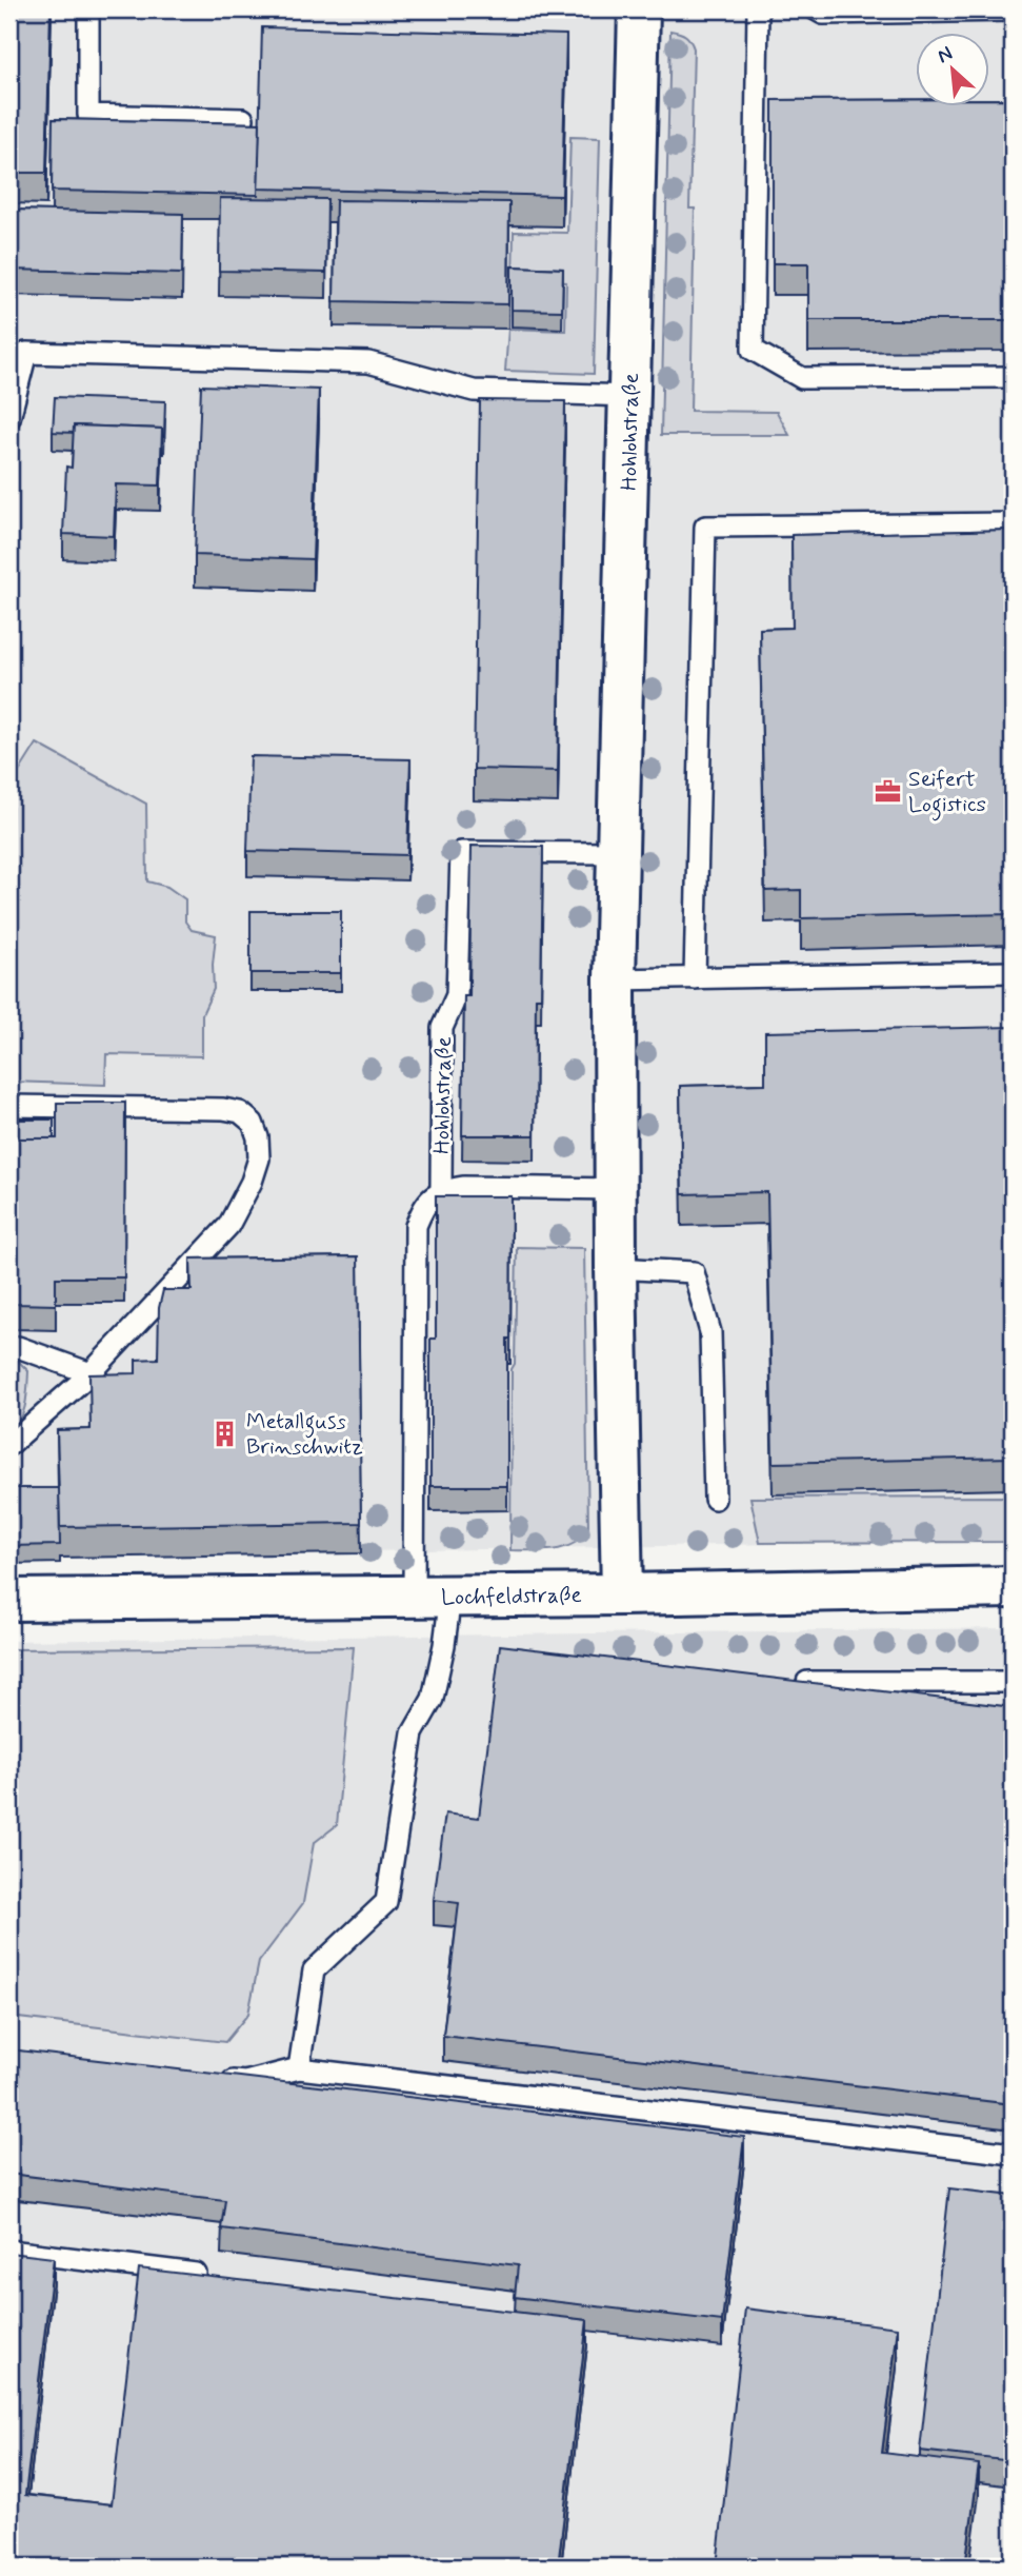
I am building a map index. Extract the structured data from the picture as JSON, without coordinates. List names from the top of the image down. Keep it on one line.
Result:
{"streets":{"street":["Hohlohstraße","Lochfeldstraße"]},"crossings":[["Hohlohstraße","Lochfeldstraße"]],"places":{"office":["Seifert Logistics"],"building":["Metallguss Brinschwitz"]},"north":"top left"}
